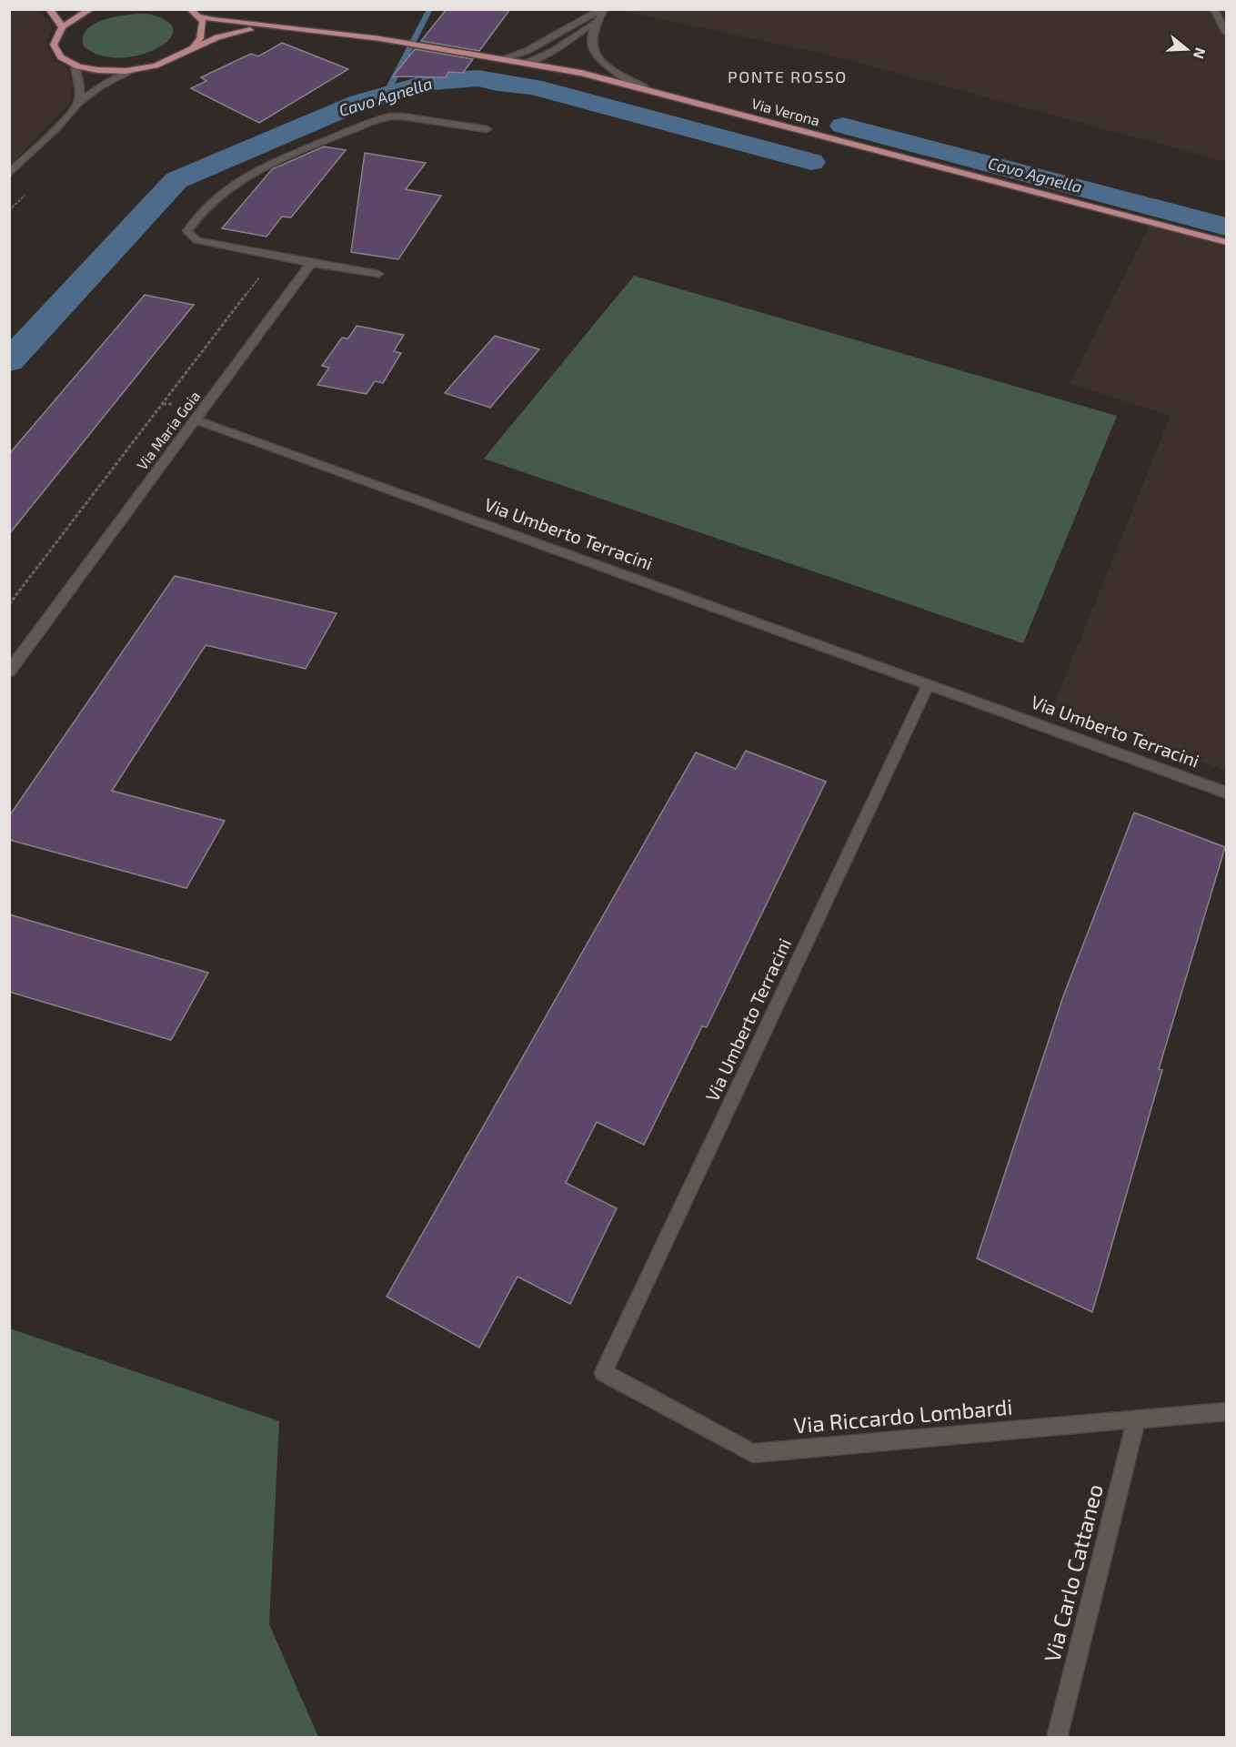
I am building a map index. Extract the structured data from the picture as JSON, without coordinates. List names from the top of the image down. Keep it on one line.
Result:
{"streets":{"main road":["Via Verona"],"street":["Via Maria Goia","Via Umberto Terracini","Via Riccardo Lombardi","Via Carlo Cattaneo"]},"crossings":[["Via Maria Goia","Via Umberto Terracini"],["Via Umberto Terracini","Via Riccardo Lombardi"],["Via Riccardo Lombardi","Via Carlo Cattaneo"]],"districts":["PONTE ROSSO"],"water":["Cavo Agnella"],"north":"right"}
